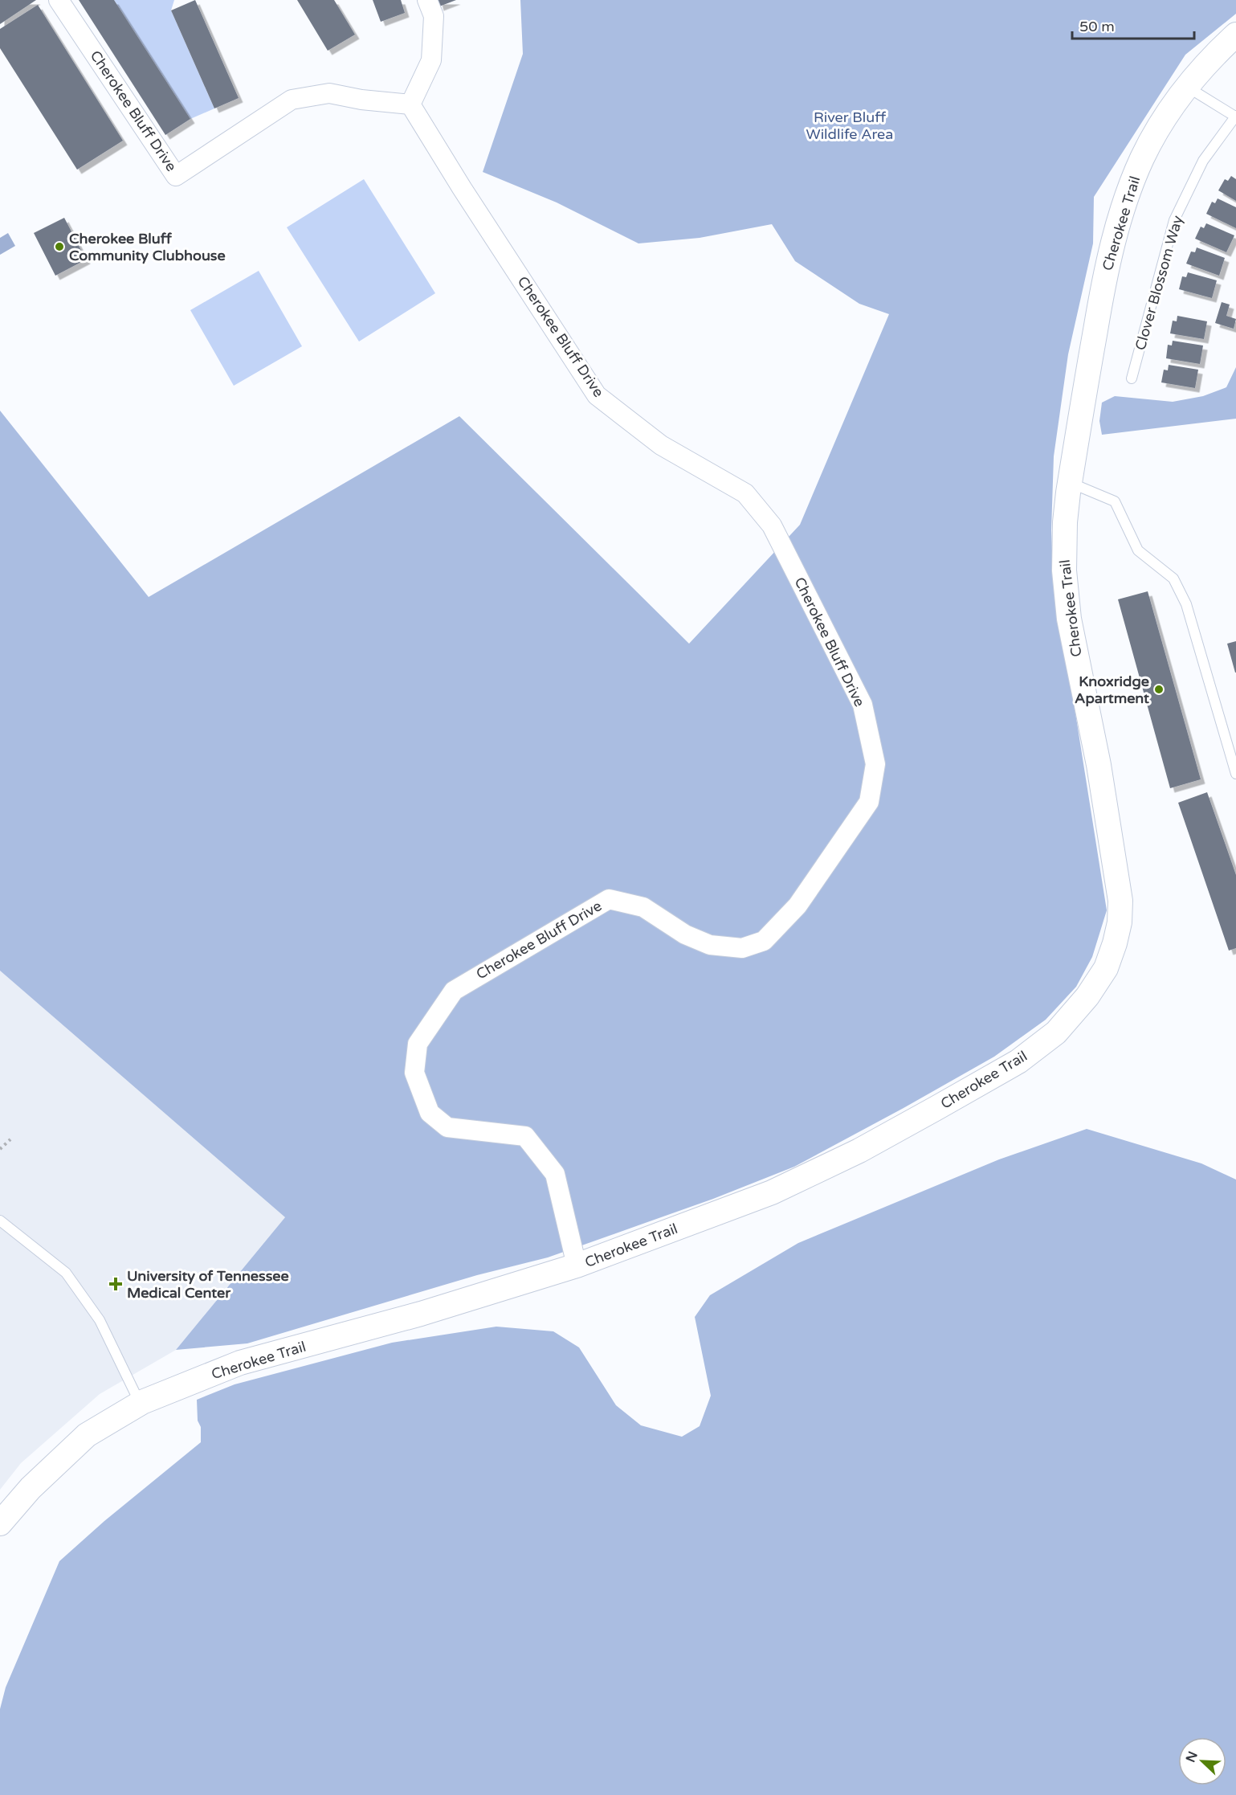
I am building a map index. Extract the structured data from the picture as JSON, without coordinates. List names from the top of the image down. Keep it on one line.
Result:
{"streets":{"street":["Cherokee Bluff Drive","Cherokee Trail"],"lane":["Clover Blossom Way"]},"crossings":[["Cherokee Bluff Drive","Cherokee Trail"]],"parks":["River Bluff Wildlife Area"],"places":{"other":["Cherokee Bluff Community Clubhouse","Knoxridge Apartment"],"health":["University of Tennessee Medical Center"]},"scale_bar":"50 m","north":"top left"}
